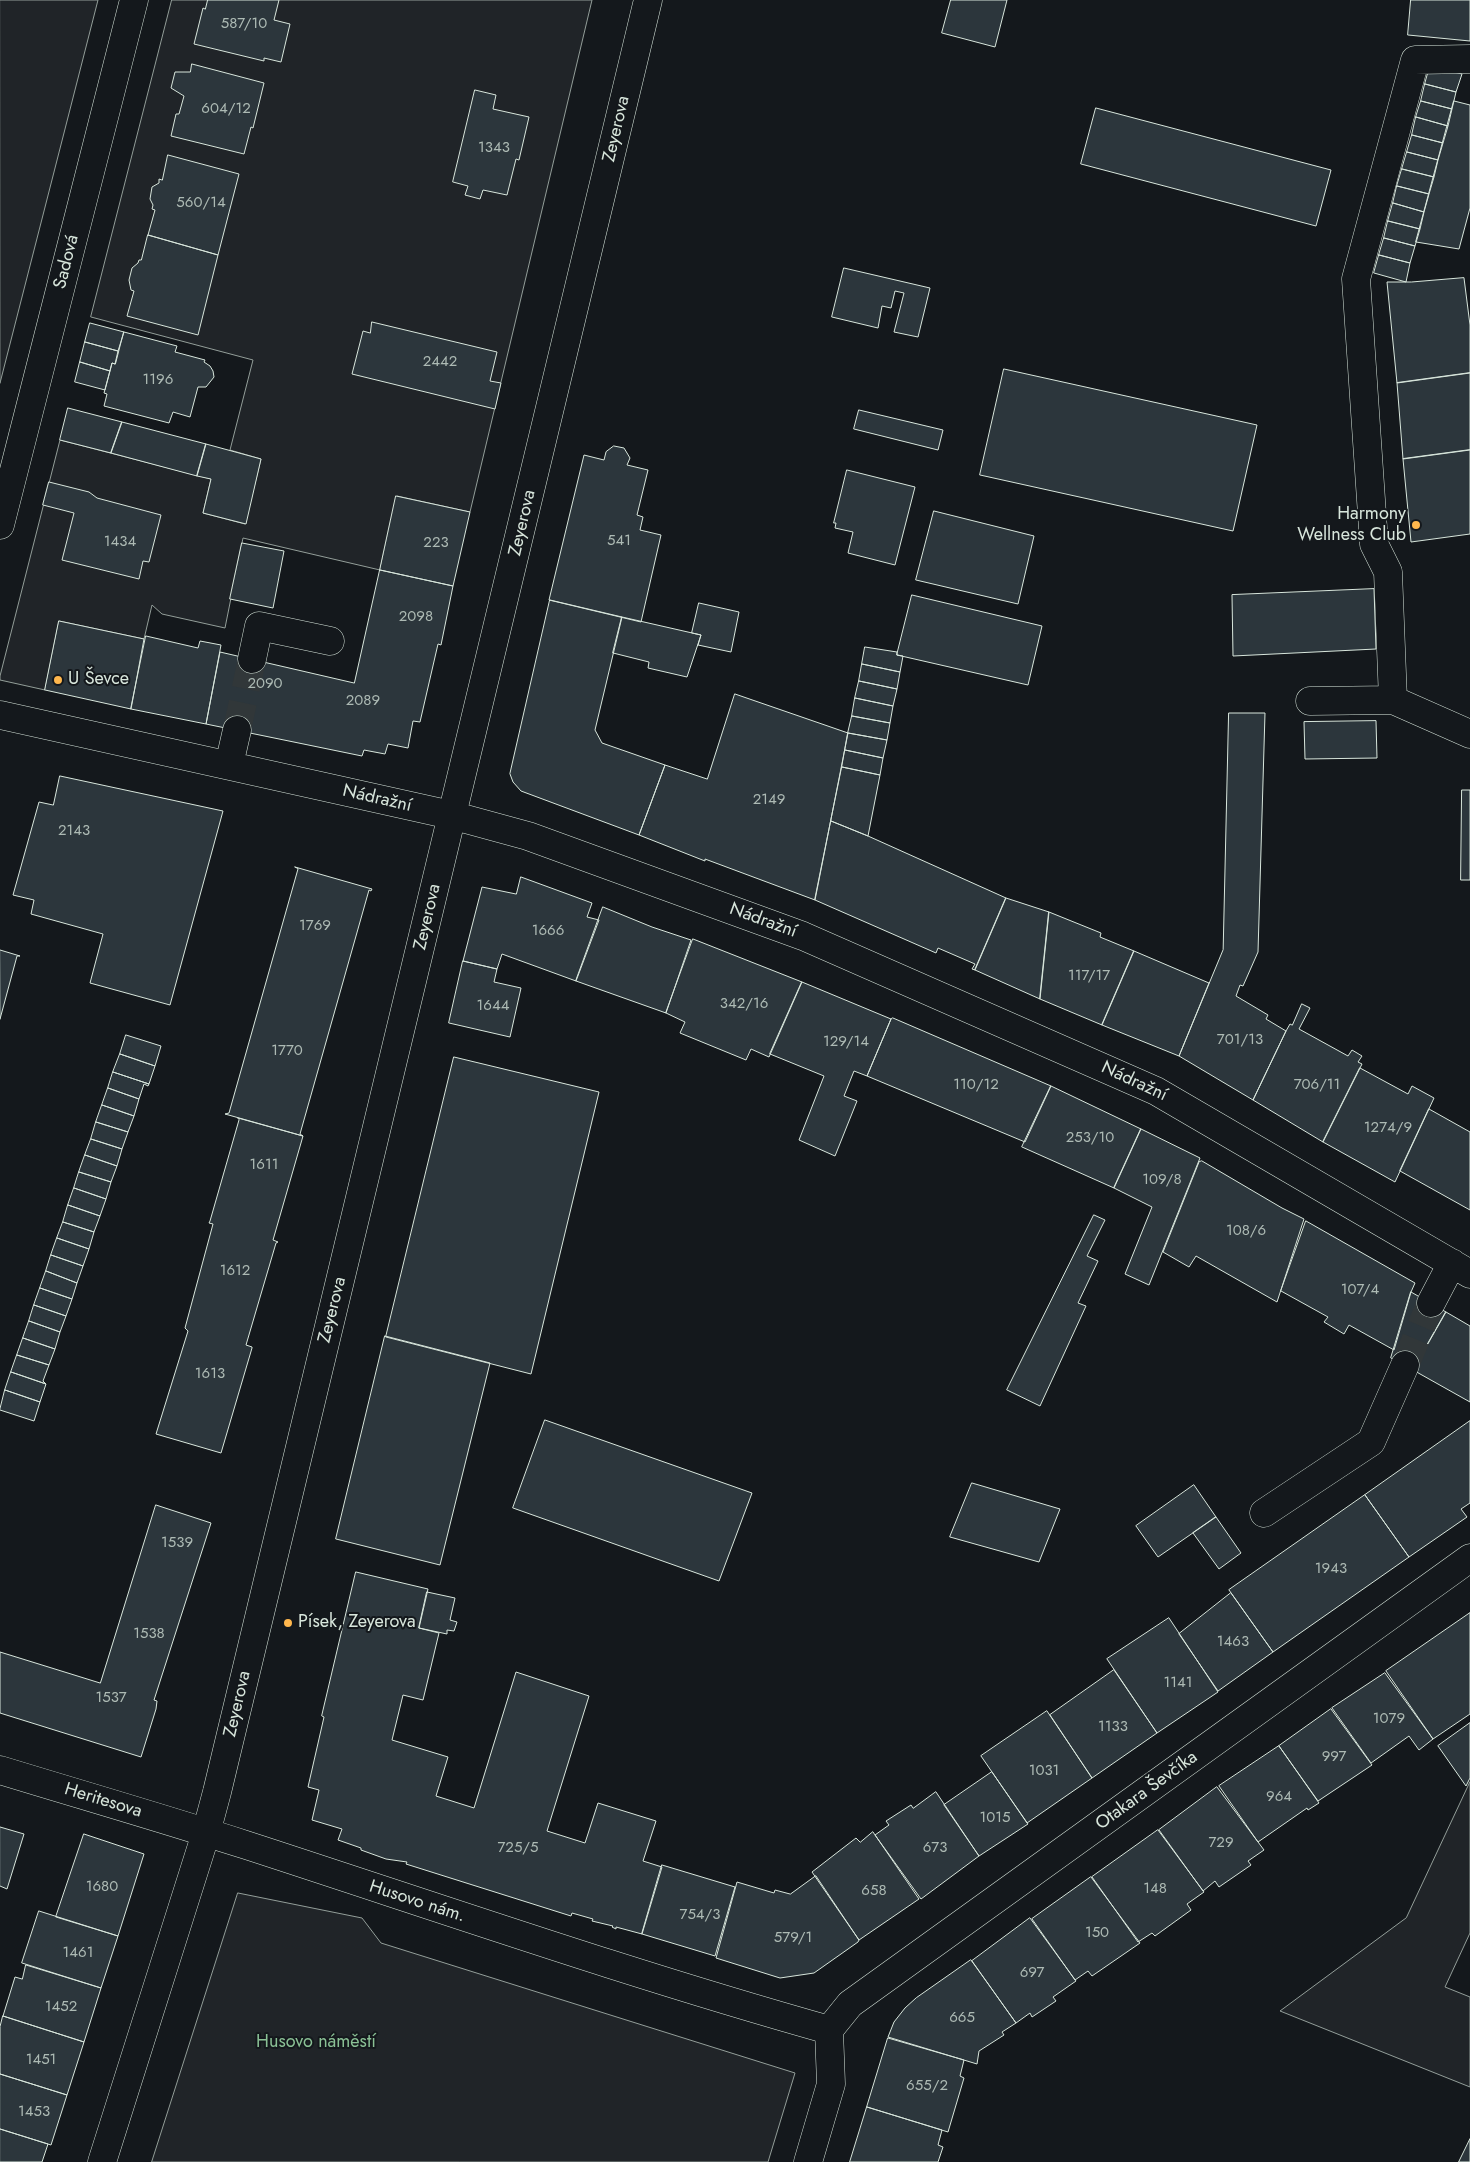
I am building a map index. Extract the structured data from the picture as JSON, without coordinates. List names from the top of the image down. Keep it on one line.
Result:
{"streets":{"street":["Zeyerova","Sadová","Nádražní","Otakara Ševčíka","Heritesova","Husovo nám."]},"crossings":[["Zeyerova","Nádražní"],["Zeyerova","Heritesova"],["Zeyerova","Husovo nám."],["Otakara Ševčíka","Husovo nám."],["Heritesova","Husovo nám."]],"parks":["Husovo náměstí"],"places":["Harmony Wellness Club","U Ševce","Písek, Zeyerova"],"house_numbers":["587/10","604/12","1343","560/14","2442","1196","541","1434","223","2098","2090","2089","2149","2143","1769","1666","117/17","342/16","1644","701/13","129/14","1770","110/12","706/11","1274/9","253/10","1611","109/8","108/6","1612","107/4","1613","1539","1943","1538","1463","1141","1537","1079","1133","997","1031","964","1015","729","725/5","673","1680","148","658","754/3","150","579/1","1461","697","1452","665","1451","655/2","1453"]}
